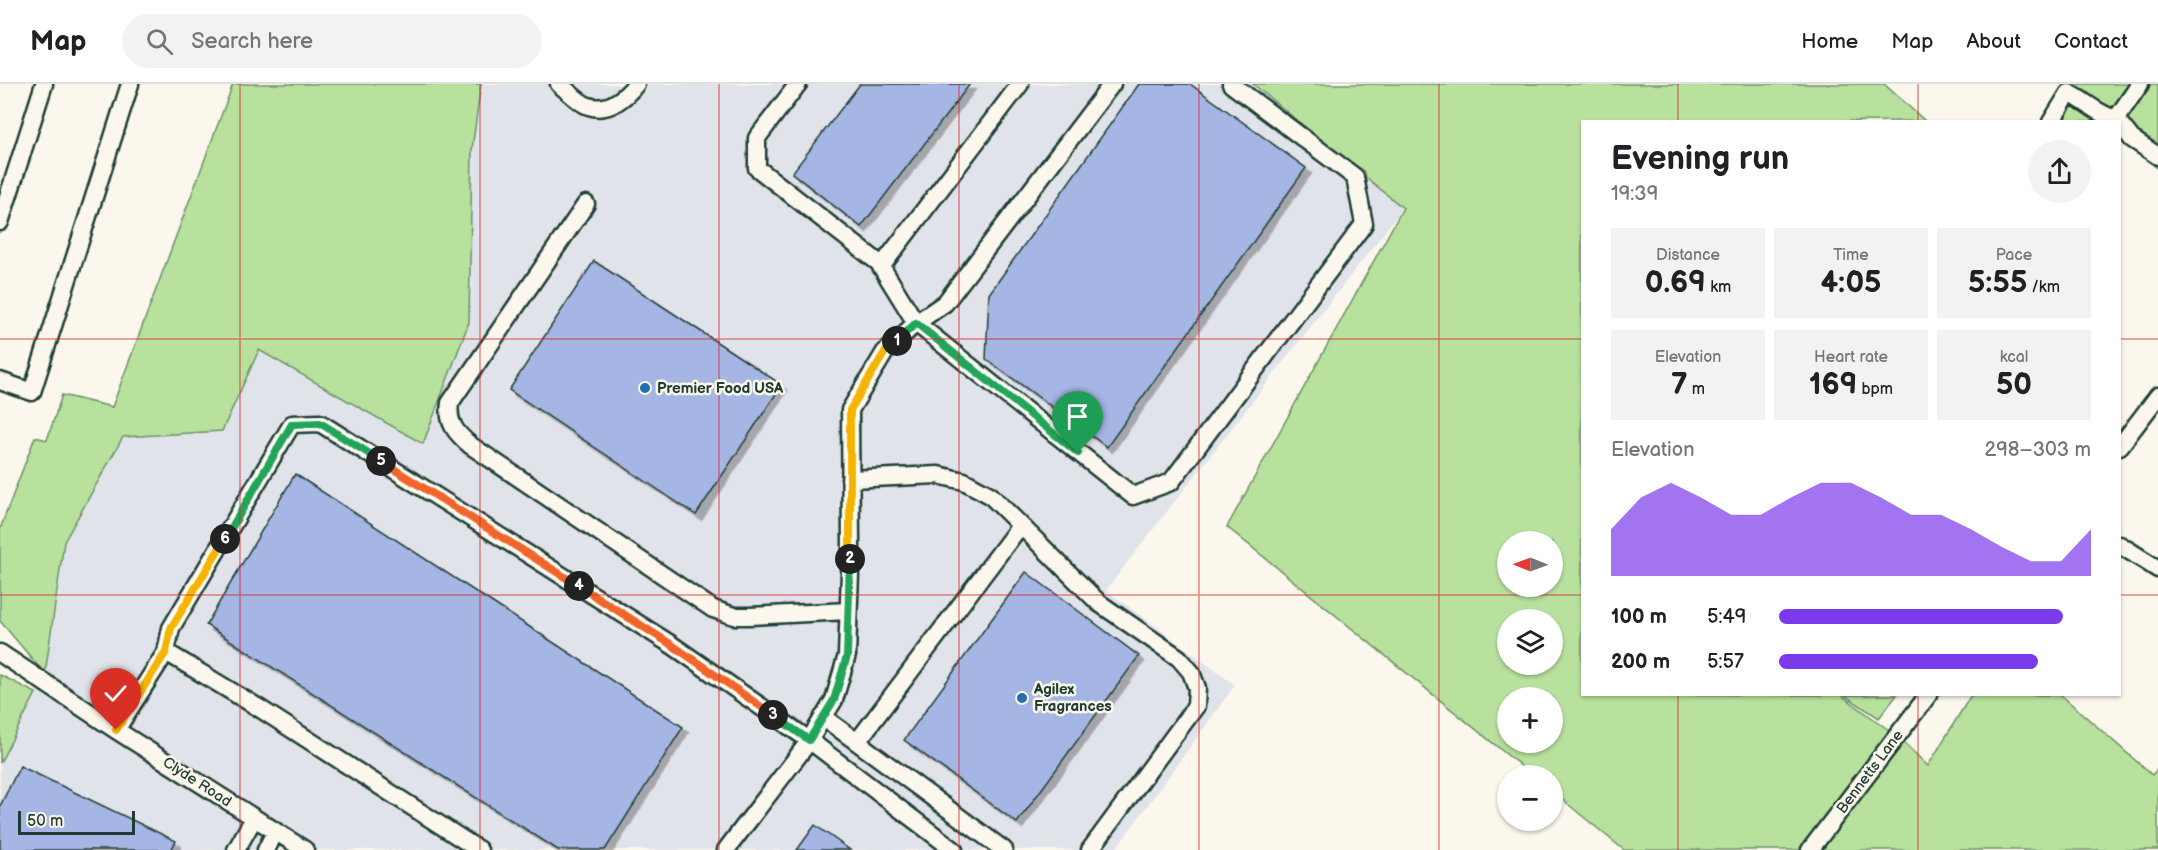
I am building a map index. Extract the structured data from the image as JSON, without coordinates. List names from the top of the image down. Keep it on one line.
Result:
{"streets":{"street":["Bennetts Lane","Clyde Road"]},"places":["Premier Food USA","Agilex Fragrances"],"scale_bar":"50 m","north":"left","page":{"header":"Map","search":"Search here","nav":["Home","Map","About","Contact"],"heading":["Evening run","19:39"],"stats":[["Distance","0.69 km"],["Time","4:05"],["Pace","5:55 /km"],["Elevation","7 m"],["Heart rate","169 bpm"],["kcal","50"]],"pins":["1","5","6","2","4","3"],"chart":["Elevation","298–303 m"],"map_buttons":["+","−"],"list":[{"name":"100 m","note":"5:49"},{"name":"200 m","note":"5:57"}],"scale":"50 m"}}
